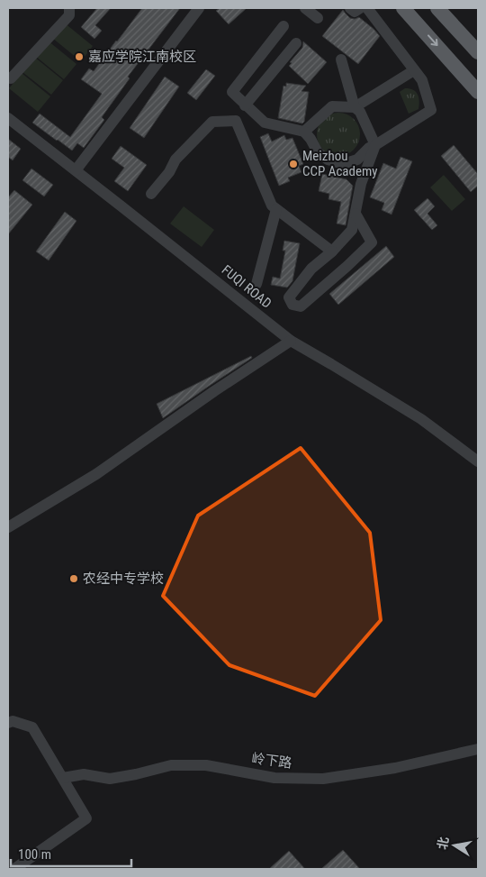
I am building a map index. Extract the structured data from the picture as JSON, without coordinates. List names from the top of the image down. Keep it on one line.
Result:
{"streets":{"street":["FUQI ROAD","岭下路"]},"places":["嘉应学院江南校区","Meizhou CCP Academy","农经中专学校"],"scale_bar":"100 m","north":"left"}
